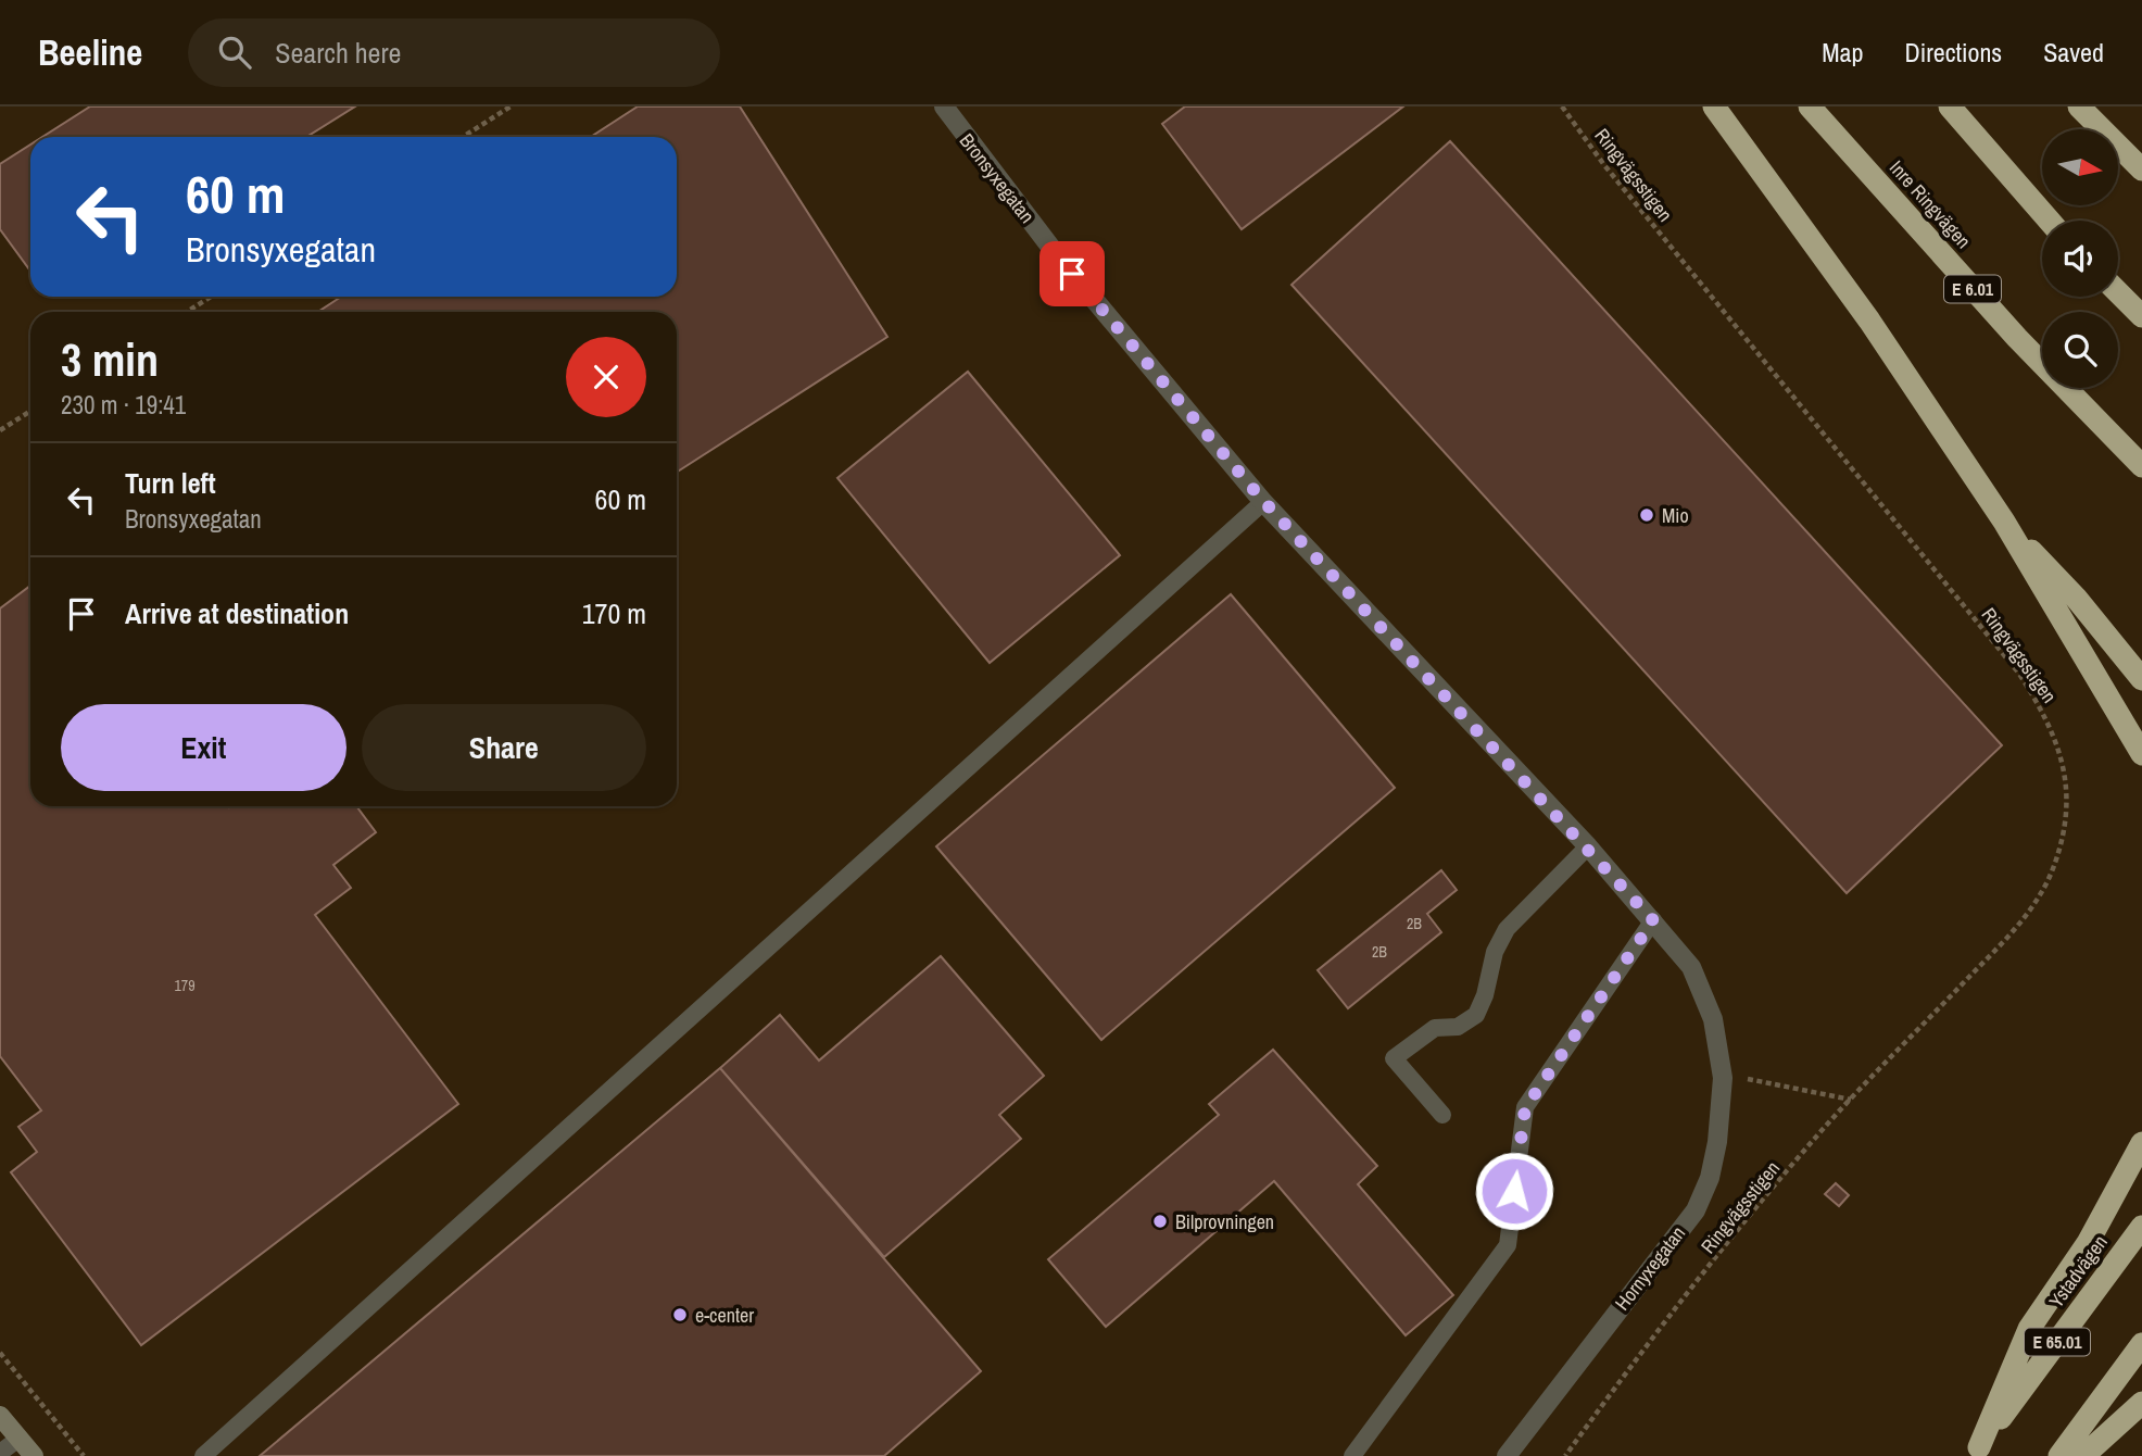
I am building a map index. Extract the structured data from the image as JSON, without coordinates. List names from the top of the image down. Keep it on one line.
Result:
{"streets":{"highway":["Inre Ringvägen","E 6.01","Ystadvägen","E 65.01"],"street":["Bronsyxegatan","Hornyxegatan"],"path":["Ringvägsstigen"]},"crossings":[["Bronsyxegatan","Hornyxegatan"]],"places":["Mio","Bilprovningen","e-center"],"house_numbers":["2B","2B","179"],"north":"right","page":{"header":"Beeline","search":"Search here","nav":["Map","Directions","Saved"],"turn":["60 m","Bronsyxegatan"],"heading":["3 min","230 m · 19:41"],"list":[{"name":"Turn left","note":"Bronsyxegatan","value":"60 m"},{"name":"Arrive at destination","value":"170 m"}],"buttons":["Exit","Share"]}}
